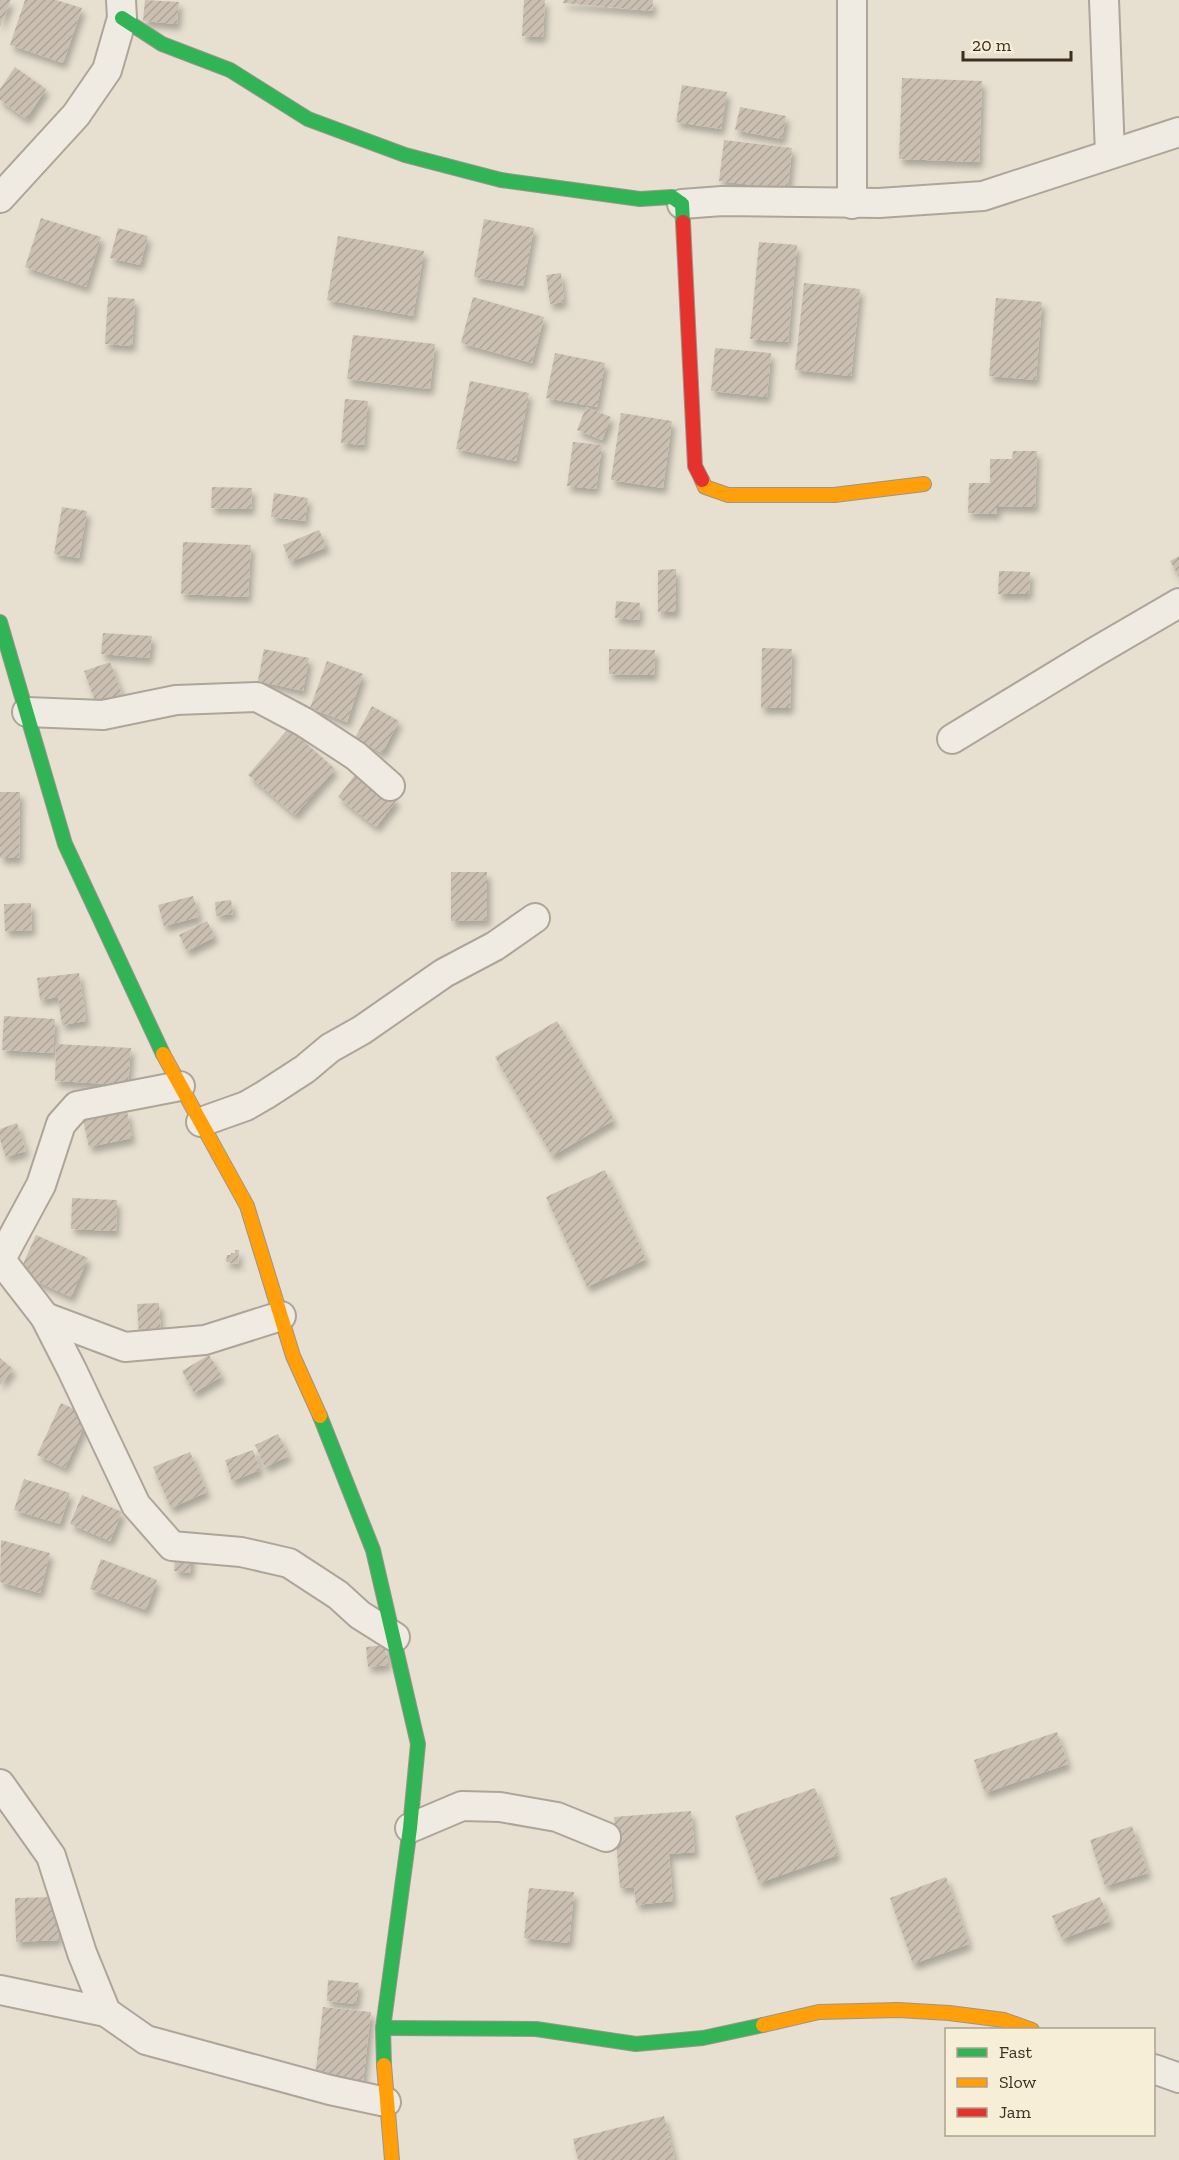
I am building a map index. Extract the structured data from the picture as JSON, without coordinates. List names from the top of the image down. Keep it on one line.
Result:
{"legend":["Fast","Slow","Jam"],"scale_bar":"20 m"}
